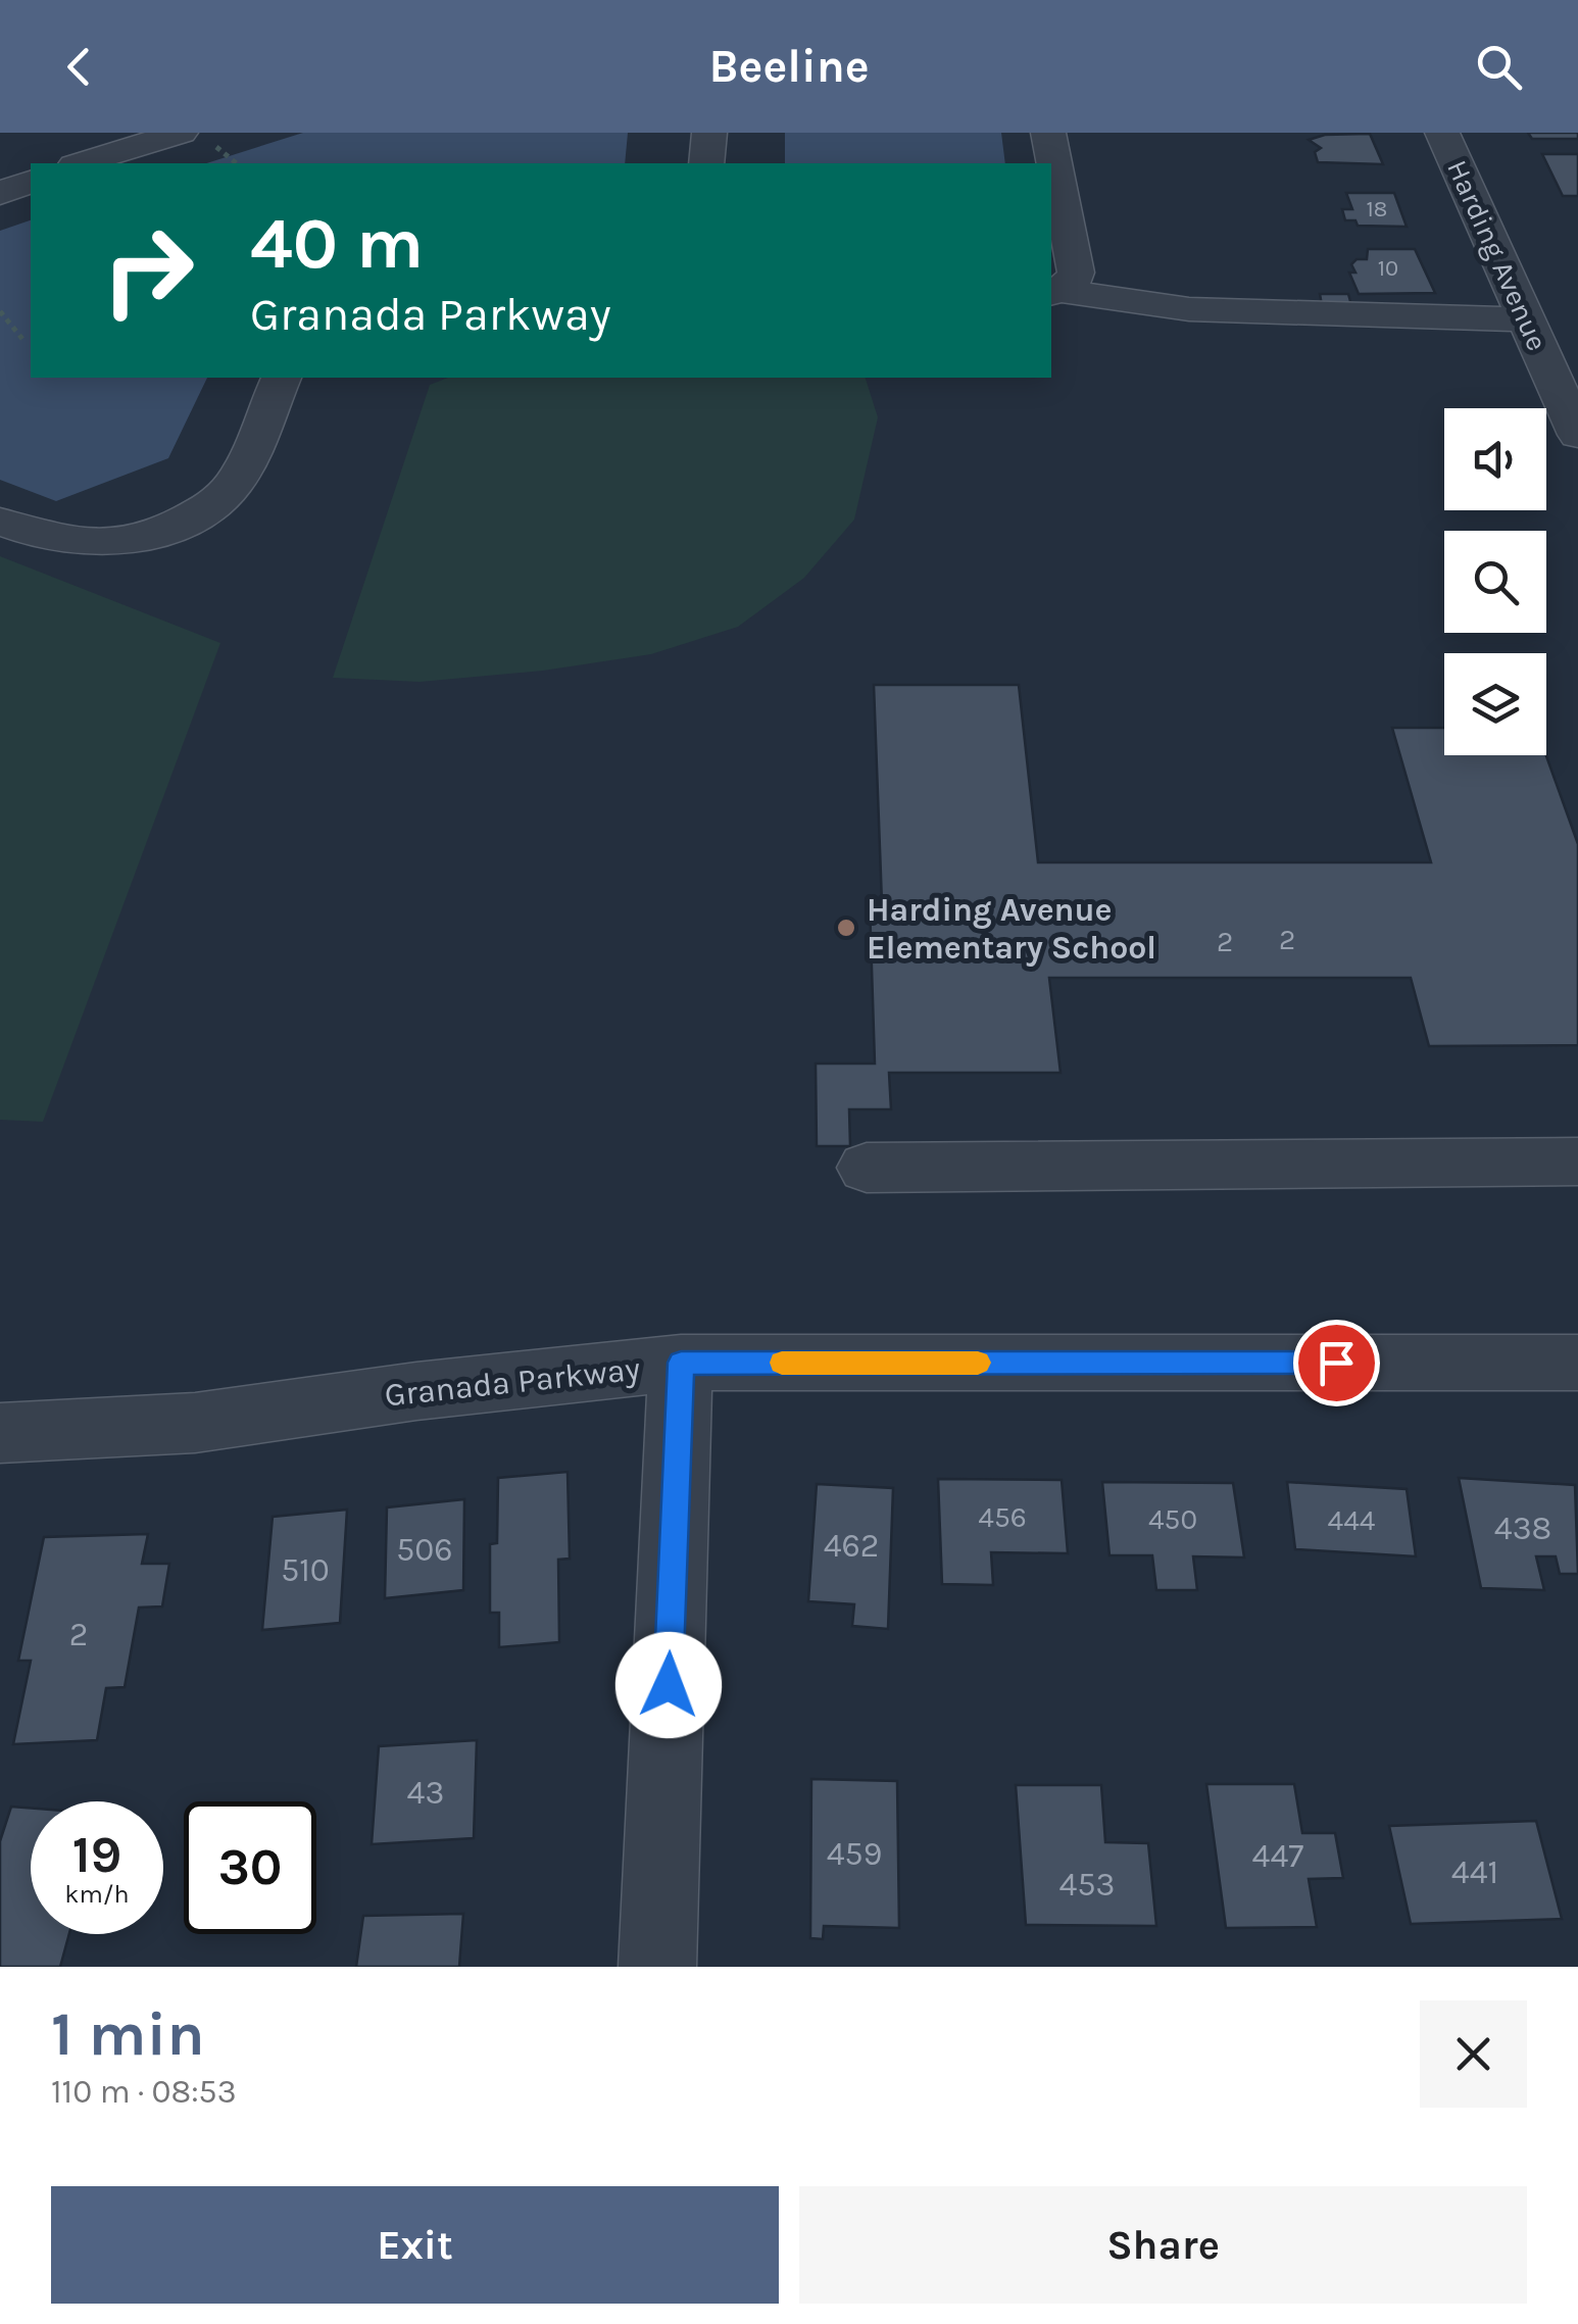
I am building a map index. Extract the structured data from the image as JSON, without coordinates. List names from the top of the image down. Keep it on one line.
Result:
{"streets":{"street":["Harding Avenue","Granada Parkway"]},"places":["Harding Avenue Elementary School"],"house_numbers":["18","10","2","2","456","450","444","438","462","506","510","2","43","459","447","441","453"],"page":{"header":"Beeline","turn":["40 m","Granada Parkway"],"speed":"19 km/h","limit":"30","heading":["1 min","110 m · 08:53"],"buttons":["Exit","Share"]}}
